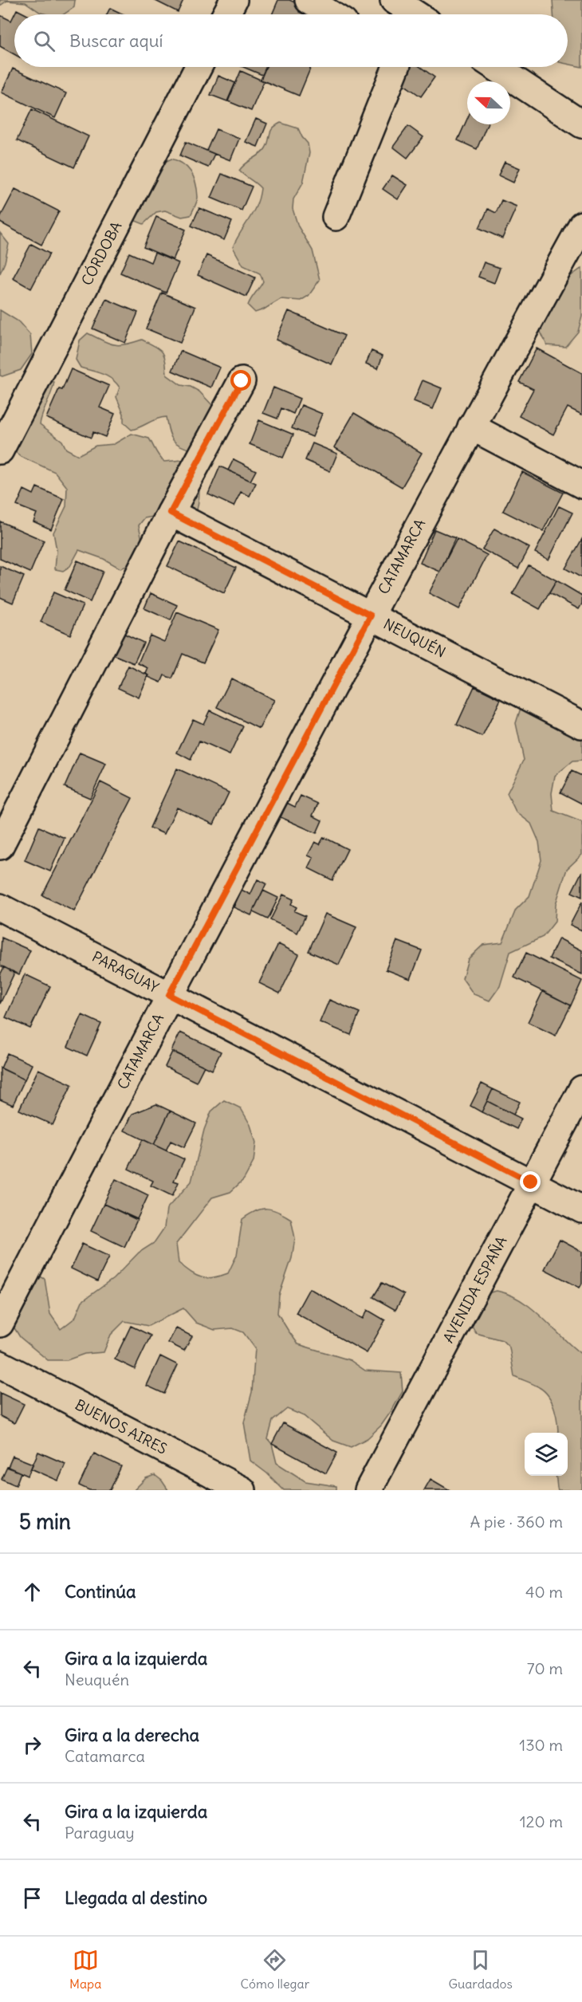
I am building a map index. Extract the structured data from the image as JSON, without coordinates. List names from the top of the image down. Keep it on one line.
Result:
{"streets":{"street":["CÓRDOBA","CATAMARCA","NEUQUÉN","PARAGUAY","AVENIDA ESPAÑA","BUENOS AIRES"]},"crossings":[["CATAMARCA","NEUQUÉN"],["CATAMARCA","PARAGUAY"],["PARAGUAY","AVENIDA ESPAÑA"]],"north":"left","page":{"search":"Buscar aquí","heading":["5 min","A pie · 360 m"],"list":[["Continúa","40 m"],["Gira a la izquierda","Neuquén","70 m"],["Gira a la derecha","Catamarca","130 m"],["Gira a la izquierda","Paraguay","120 m"],"Llegada al destino"],"nav":["Mapa","Cómo llegar","Guardados"]}}
